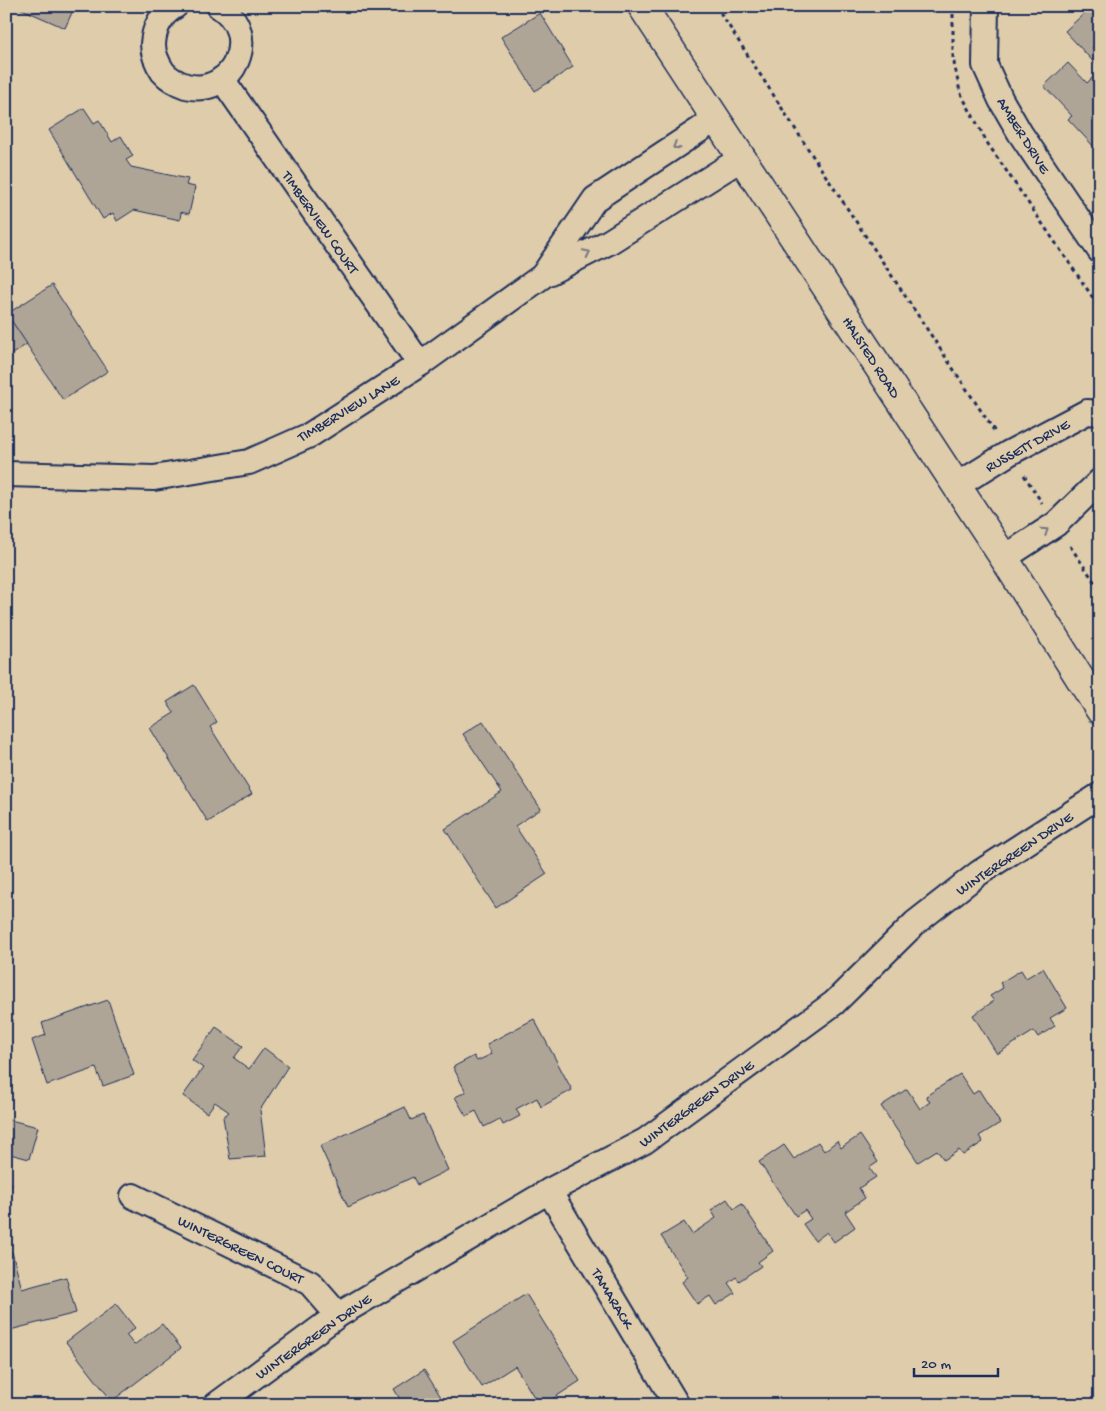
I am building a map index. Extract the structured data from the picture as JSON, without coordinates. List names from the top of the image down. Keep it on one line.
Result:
{"streets":{"street":["AMBER DRIVE","TIMBERVIEW COURT","HALSTED ROAD","TIMBERVIEW LANE","RUSSETT DRIVE","WINTERGREEN DRIVE","WINTERGREEN COURT","TAMARACK"]},"crossings":[["TIMBERVIEW COURT","TIMBERVIEW LANE"],["HALSTED ROAD","TIMBERVIEW LANE"],["HALSTED ROAD","RUSSETT DRIVE"],["WINTERGREEN DRIVE","WINTERGREEN COURT"],["WINTERGREEN DRIVE","TAMARACK"]],"scale_bar":"20 m"}
